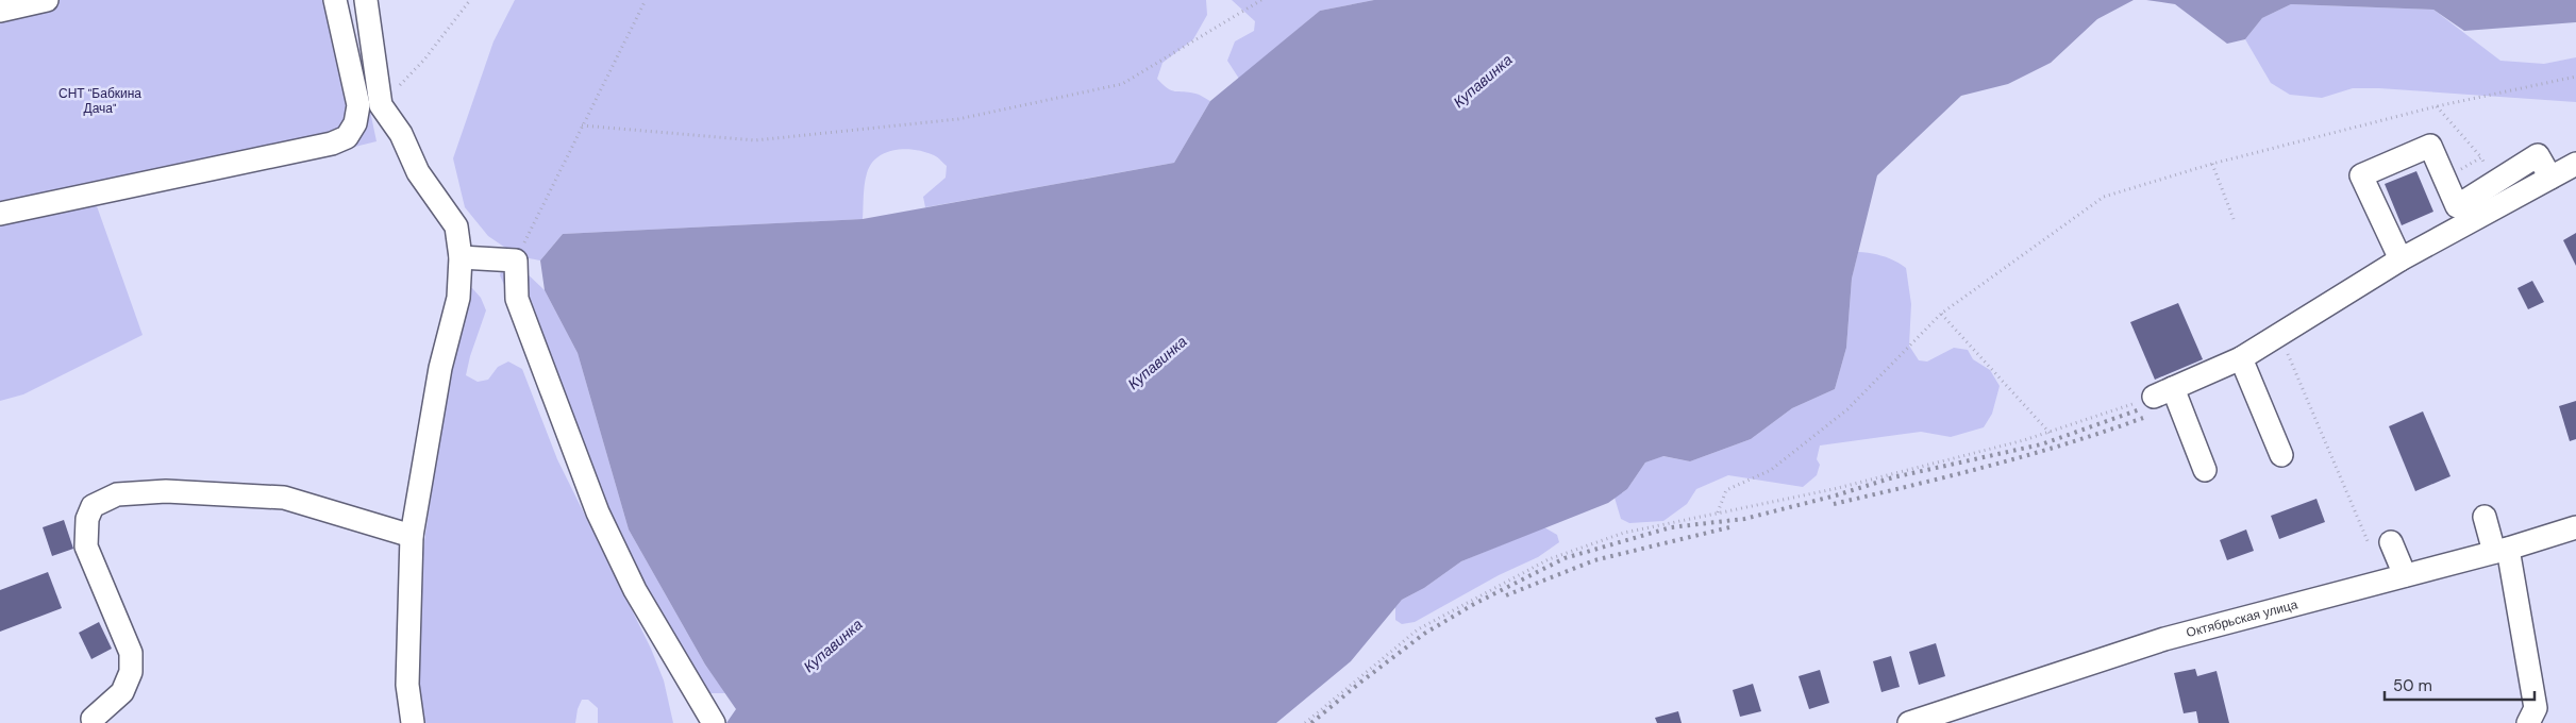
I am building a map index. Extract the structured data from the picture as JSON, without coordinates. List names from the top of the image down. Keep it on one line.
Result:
{"streets":{"street":["Октябрьская улица"]},"water":["Купавинка"],"parks":["СНТ \"Бабкина Дача\""],"scale_bar":"50 m"}
